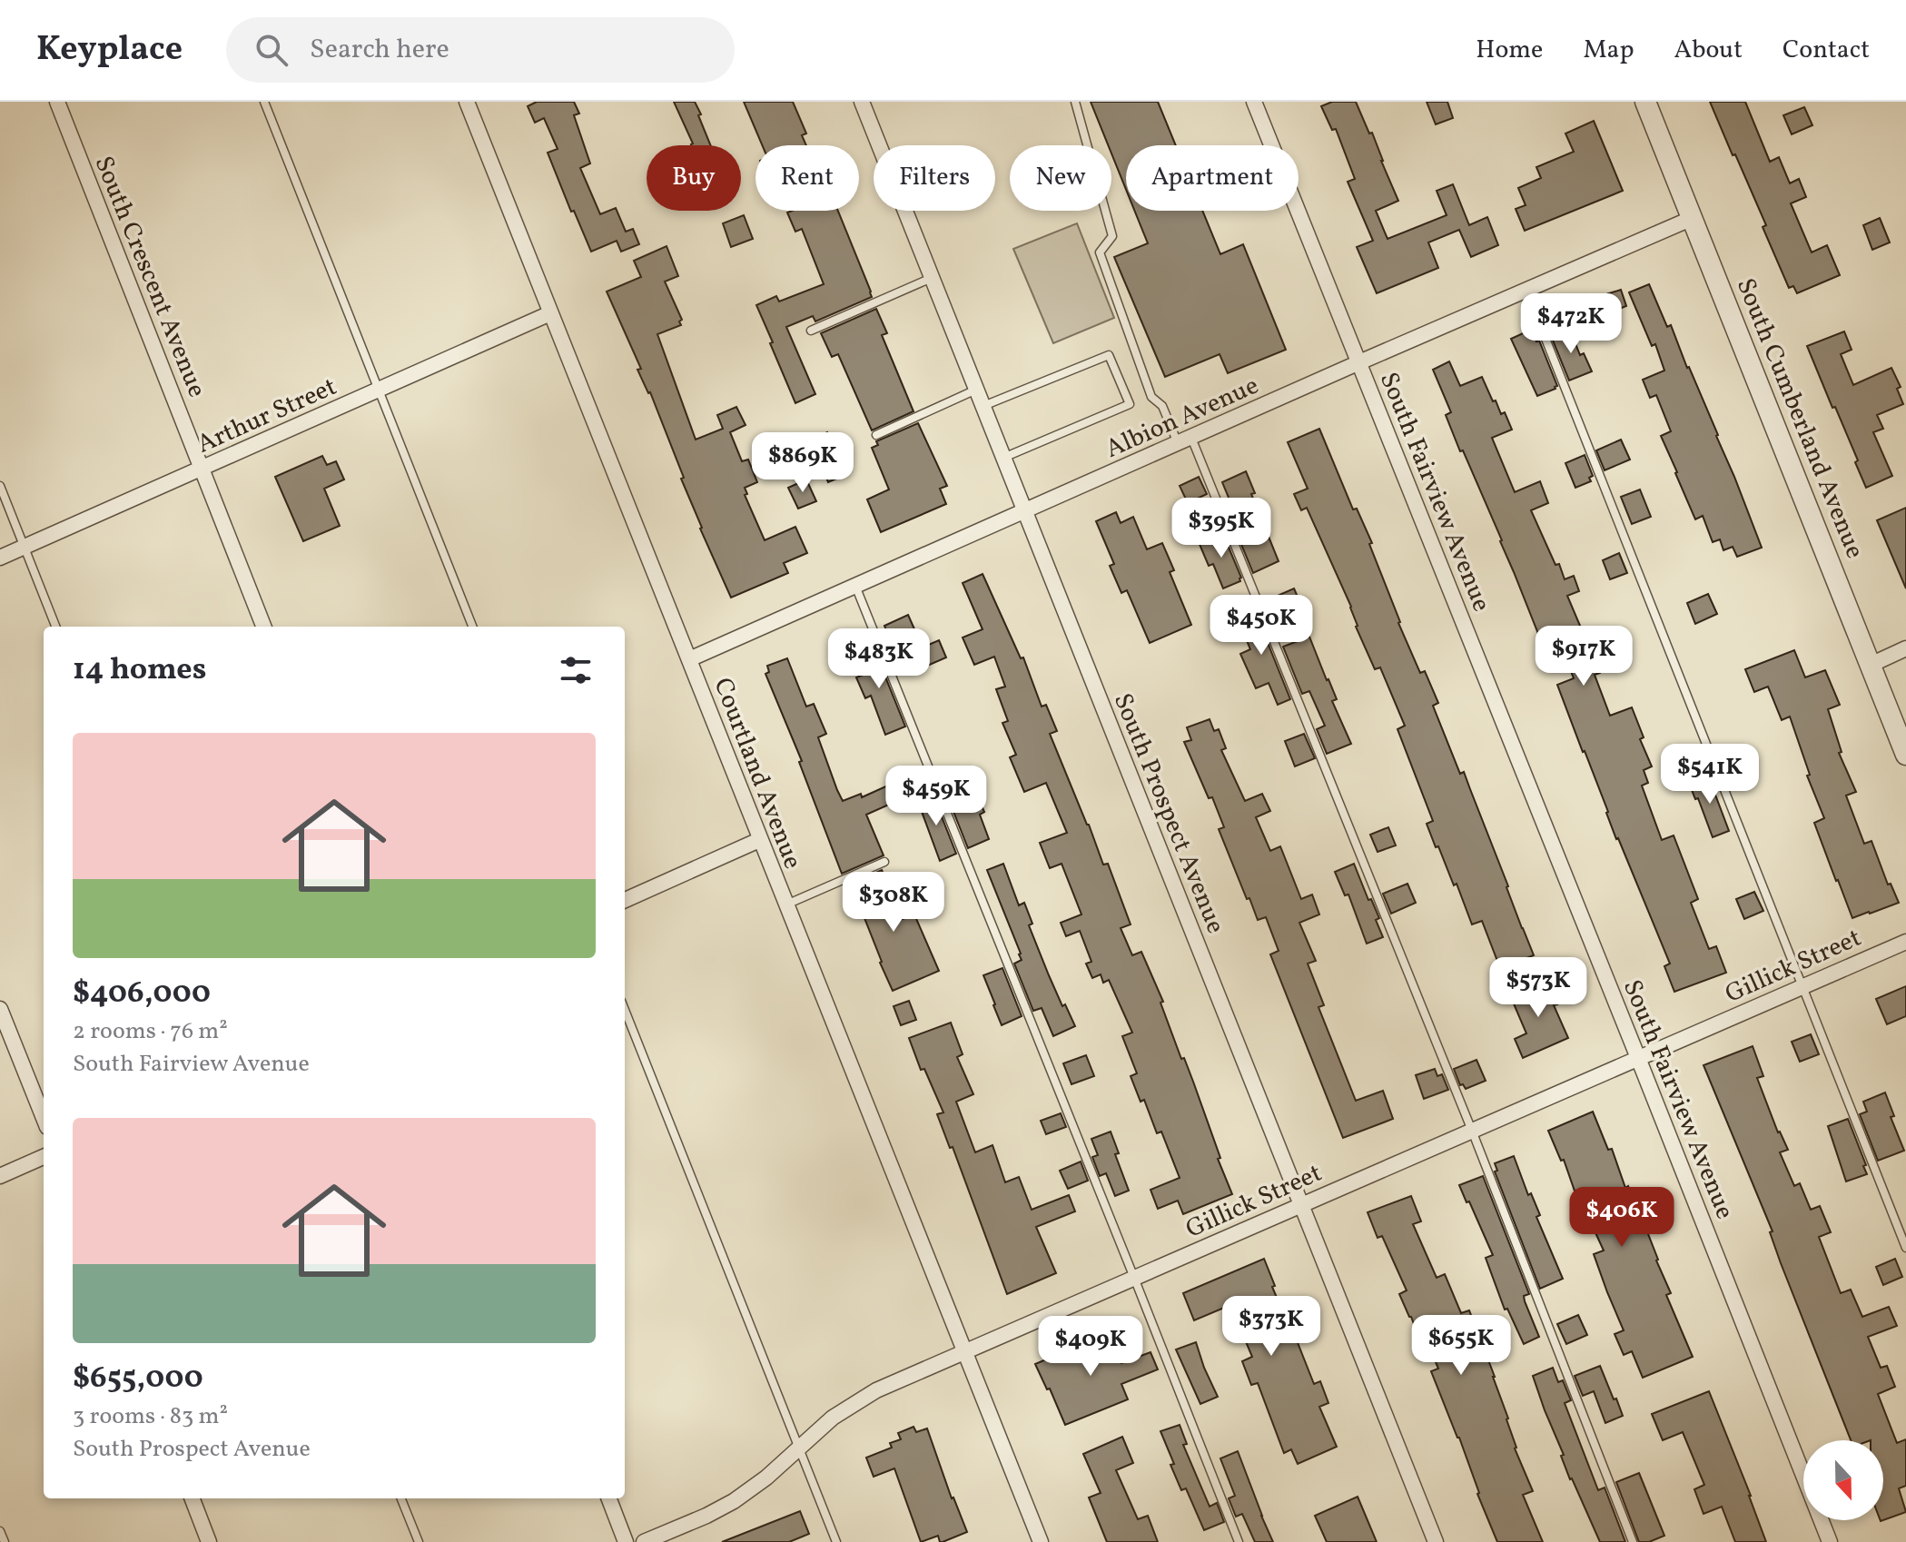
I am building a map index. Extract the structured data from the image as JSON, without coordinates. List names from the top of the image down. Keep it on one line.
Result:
{"streets":{"street":["South Crescent Avenue","Arthur Street","Albion Avenue","South Cumberland Avenue","South Fairview Avenue","Courtland Avenue","South Prospect Avenue","Gillick Street"]},"crossings":[["South Crescent Avenue","Arthur Street"],["Arthur Street","Courtland Avenue"],["Albion Avenue","South Cumberland Avenue"],["Albion Avenue","South Fairview Avenue"],["Albion Avenue","Courtland Avenue"],["Albion Avenue","South Prospect Avenue"],["South Fairview Avenue","Gillick Street"],["Courtland Avenue","Gillick Street"],["South Prospect Avenue","Gillick Street"]],"north":"bottom","page":{"header":"Keyplace","search":"Search here","nav":["Home","Map","About","Contact"],"chip":["Buy","Rent","Filters","New","Apartment"],"price":["$472K","$869K","$395K","$450K","$917K","$483K","$541K","$459K","$308K","$573K","$406K","$373K","$655K","$409K"],"heading":"14 homes","list":[{"name":"$406,000","note":"2 rooms · 76 m² · South Fairview Avenue"},{"name":"$655,000","note":"3 rooms · 83 m² · South Prospect Avenue"}]}}
